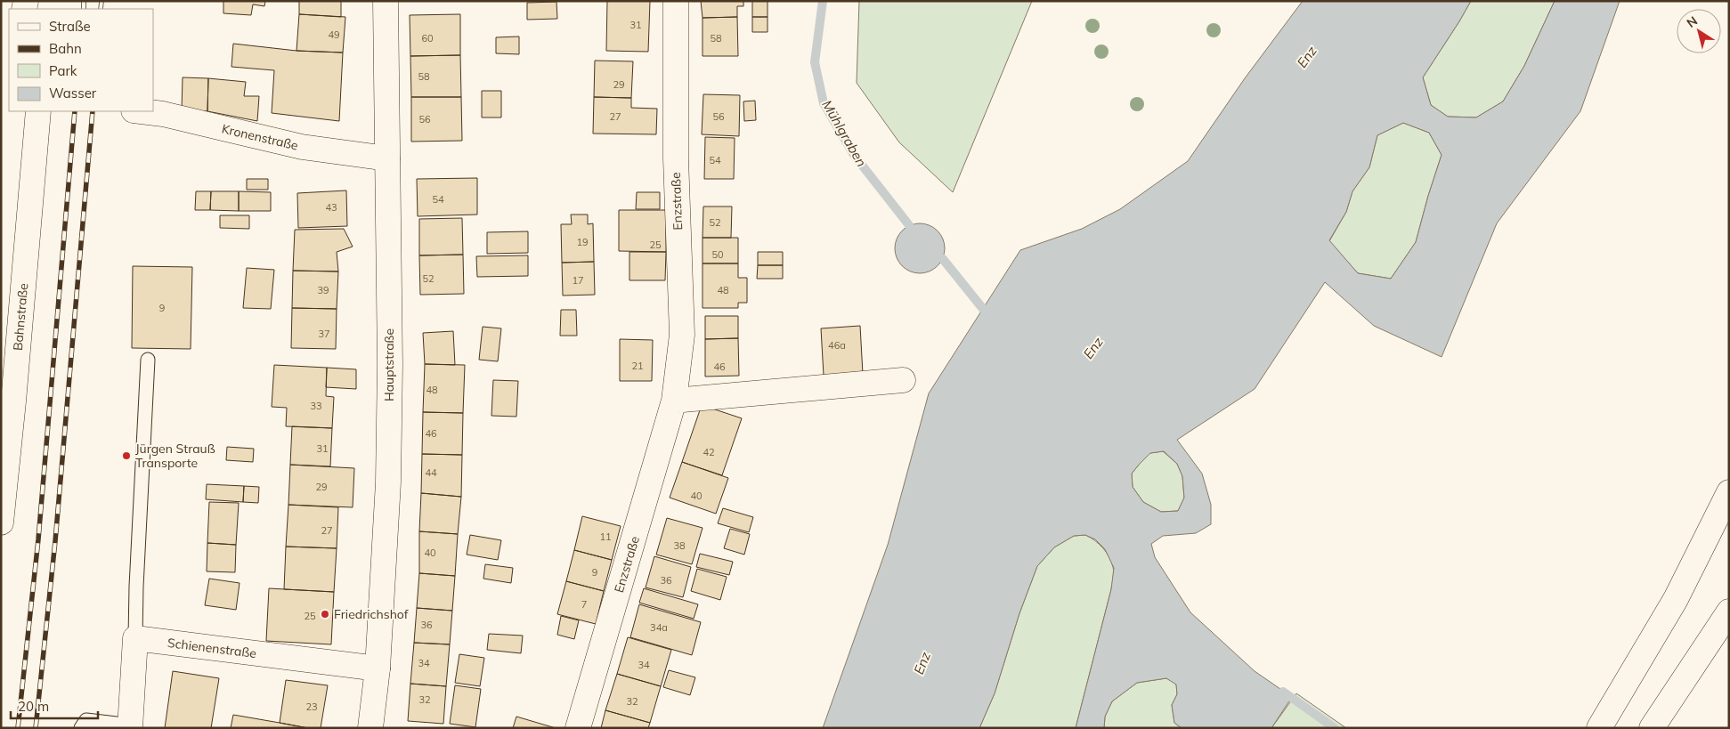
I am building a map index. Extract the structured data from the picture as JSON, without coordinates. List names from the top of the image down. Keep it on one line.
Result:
{"streets":{"street":["Kronenstraße","Enzstraße","Bahnstraße","Hauptstraße","Schienenstraße"]},"crossings":[["Kronenstraße","Hauptstraße"],["Hauptstraße","Schienenstraße"]],"water":["Enz","Mühlgraben"],"places":["Jürgen Strauß Transporte","Friedrichshof"],"house_numbers":["31","49","60","58","58","29","27","56","56","54","54","43","52","19","25","50","52","17","39","48","9","37","46a","21","46","48","33","46","31","42","44","29","40","27","11","38","40","9","36","7","25","36","34a","34","34","32","32","23"],"legend":["Straße","Bahn","Park","Wasser"],"scale_bar":"20 m","north":"top left"}
